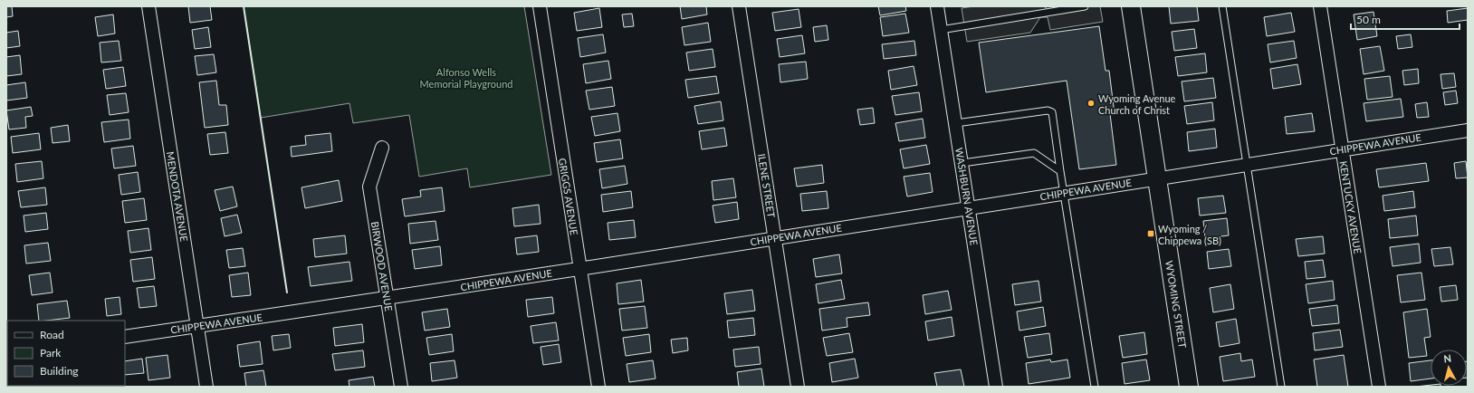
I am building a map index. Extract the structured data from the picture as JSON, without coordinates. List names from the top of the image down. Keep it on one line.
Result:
{"streets":{"street":["CHIPPEWA AVENUE","ILENE STREET","MENDOTA AVENUE","GRIGGS AVENUE","WASHBURN AVENUE","KENTUCKY AVENUE","BIRWOOD AVENUE","WYOMING STREET"]},"crossings":[["CHIPPEWA AVENUE","ILENE STREET"],["CHIPPEWA AVENUE","MENDOTA AVENUE"],["CHIPPEWA AVENUE","GRIGGS AVENUE"],["CHIPPEWA AVENUE","WASHBURN AVENUE"],["CHIPPEWA AVENUE","KENTUCKY AVENUE"],["CHIPPEWA AVENUE","BIRWOOD AVENUE"],["CHIPPEWA AVENUE","WYOMING STREET"]],"parks":["Alfonso Wells Memorial Playground"],"places":{"other":["Wyoming Avenue Church of Christ"],"transit":["Wyoming / Chippewa (SB)"]},"legend":["Road","Park","Building"],"scale_bar":"50 m","north":"top"}
